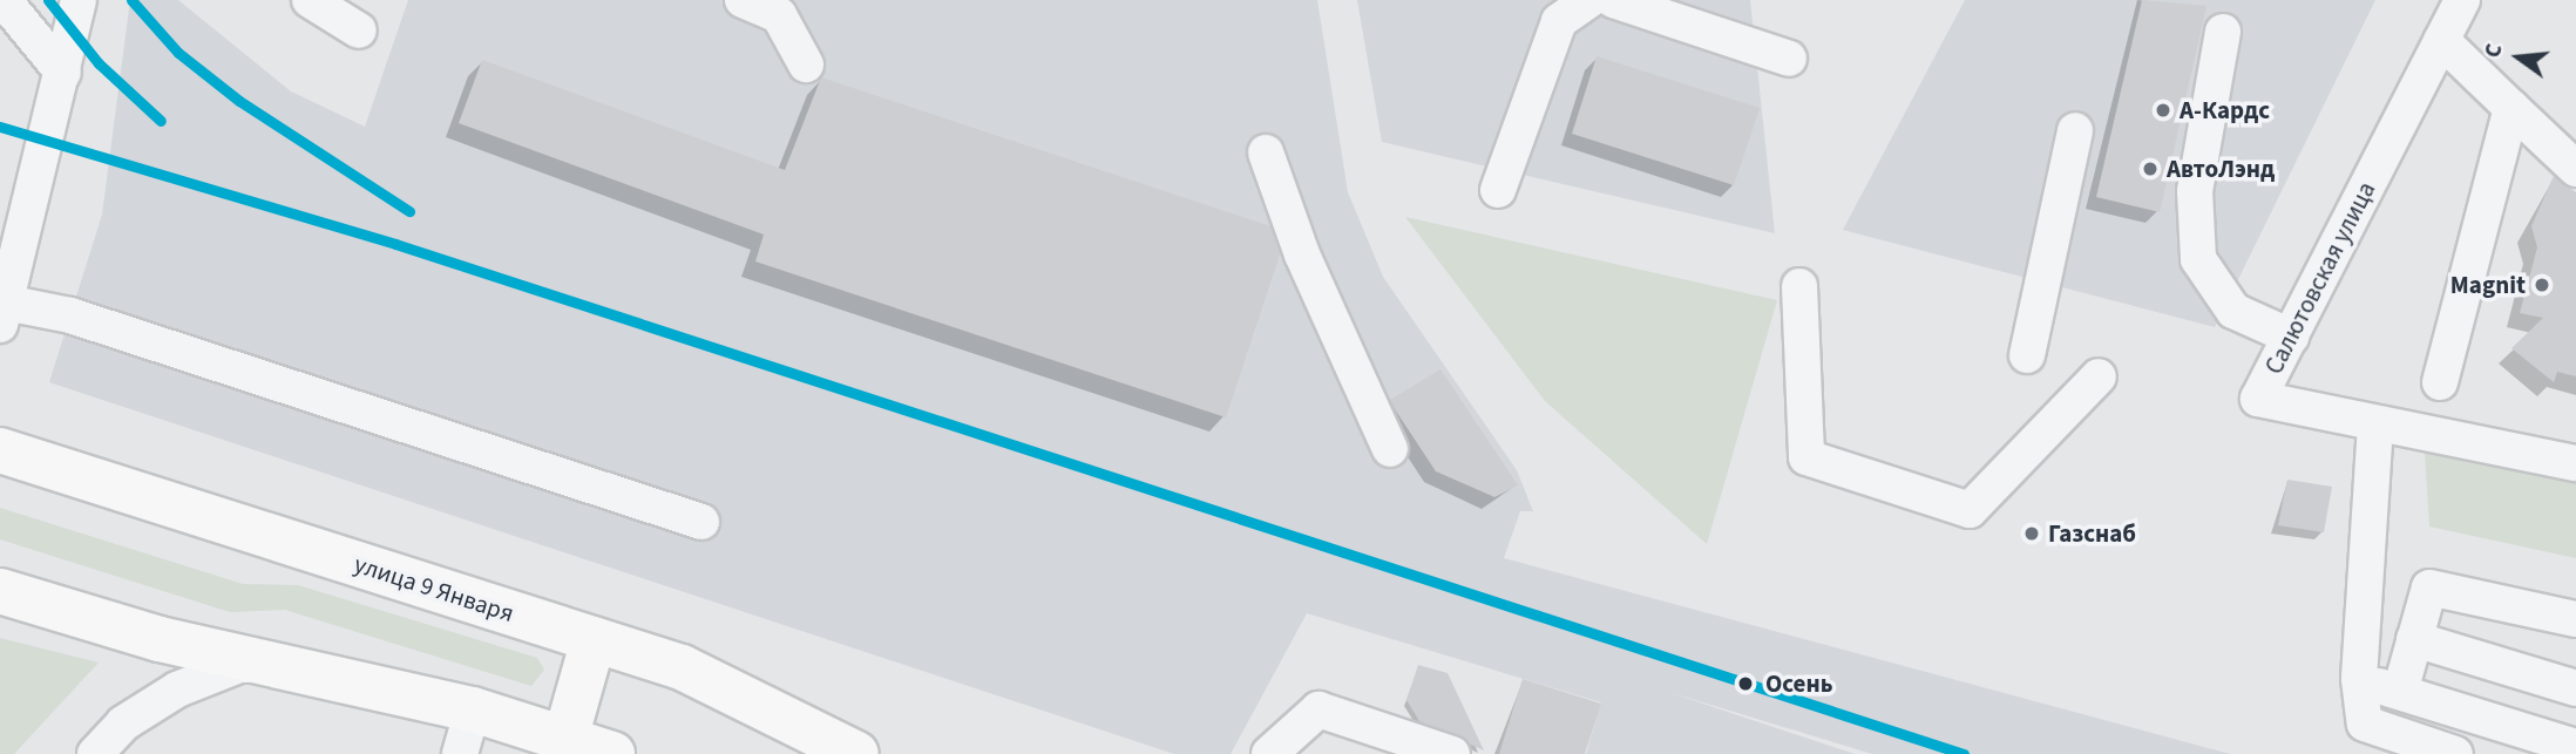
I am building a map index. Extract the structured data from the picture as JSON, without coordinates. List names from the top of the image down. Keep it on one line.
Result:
{"streets":{"main road":["улица 9 Января"],"street":["Салютовская улица"]},"places":["А-Кардс","АвтоЛэнд","Magnit","Газснаб","Осень"],"north":"left"}
